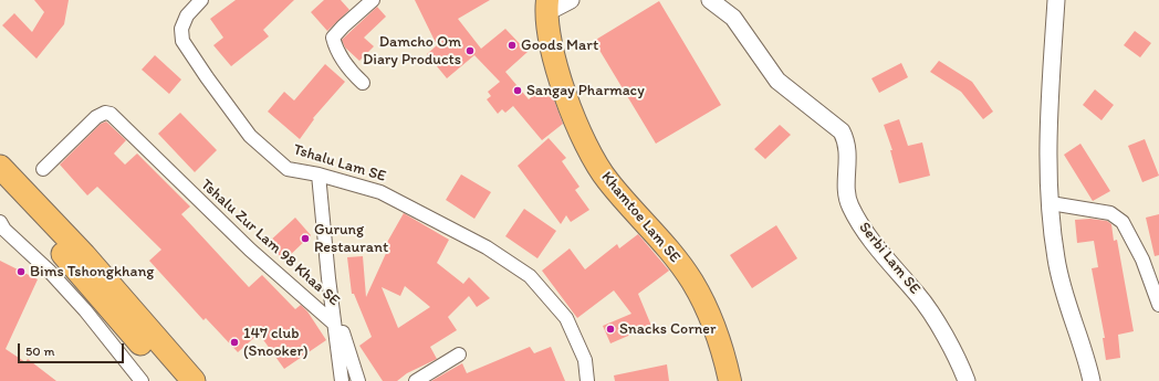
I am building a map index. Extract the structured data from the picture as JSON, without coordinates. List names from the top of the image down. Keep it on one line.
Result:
{"streets":{"main road":["Khamtoe Lam SE"],"street":["Tshalu Lam SE","Tshalu Zur Lam 98 Khaa SE","Serbi Lam SE"]},"places":["Goods Mart","Damcho Om Diary Products","Sangay Pharmacy","Gurung Restaurant","Bims Tshongkhang","Snacks Corner","147 club (Snooker)"],"scale_bar":"50 m"}
